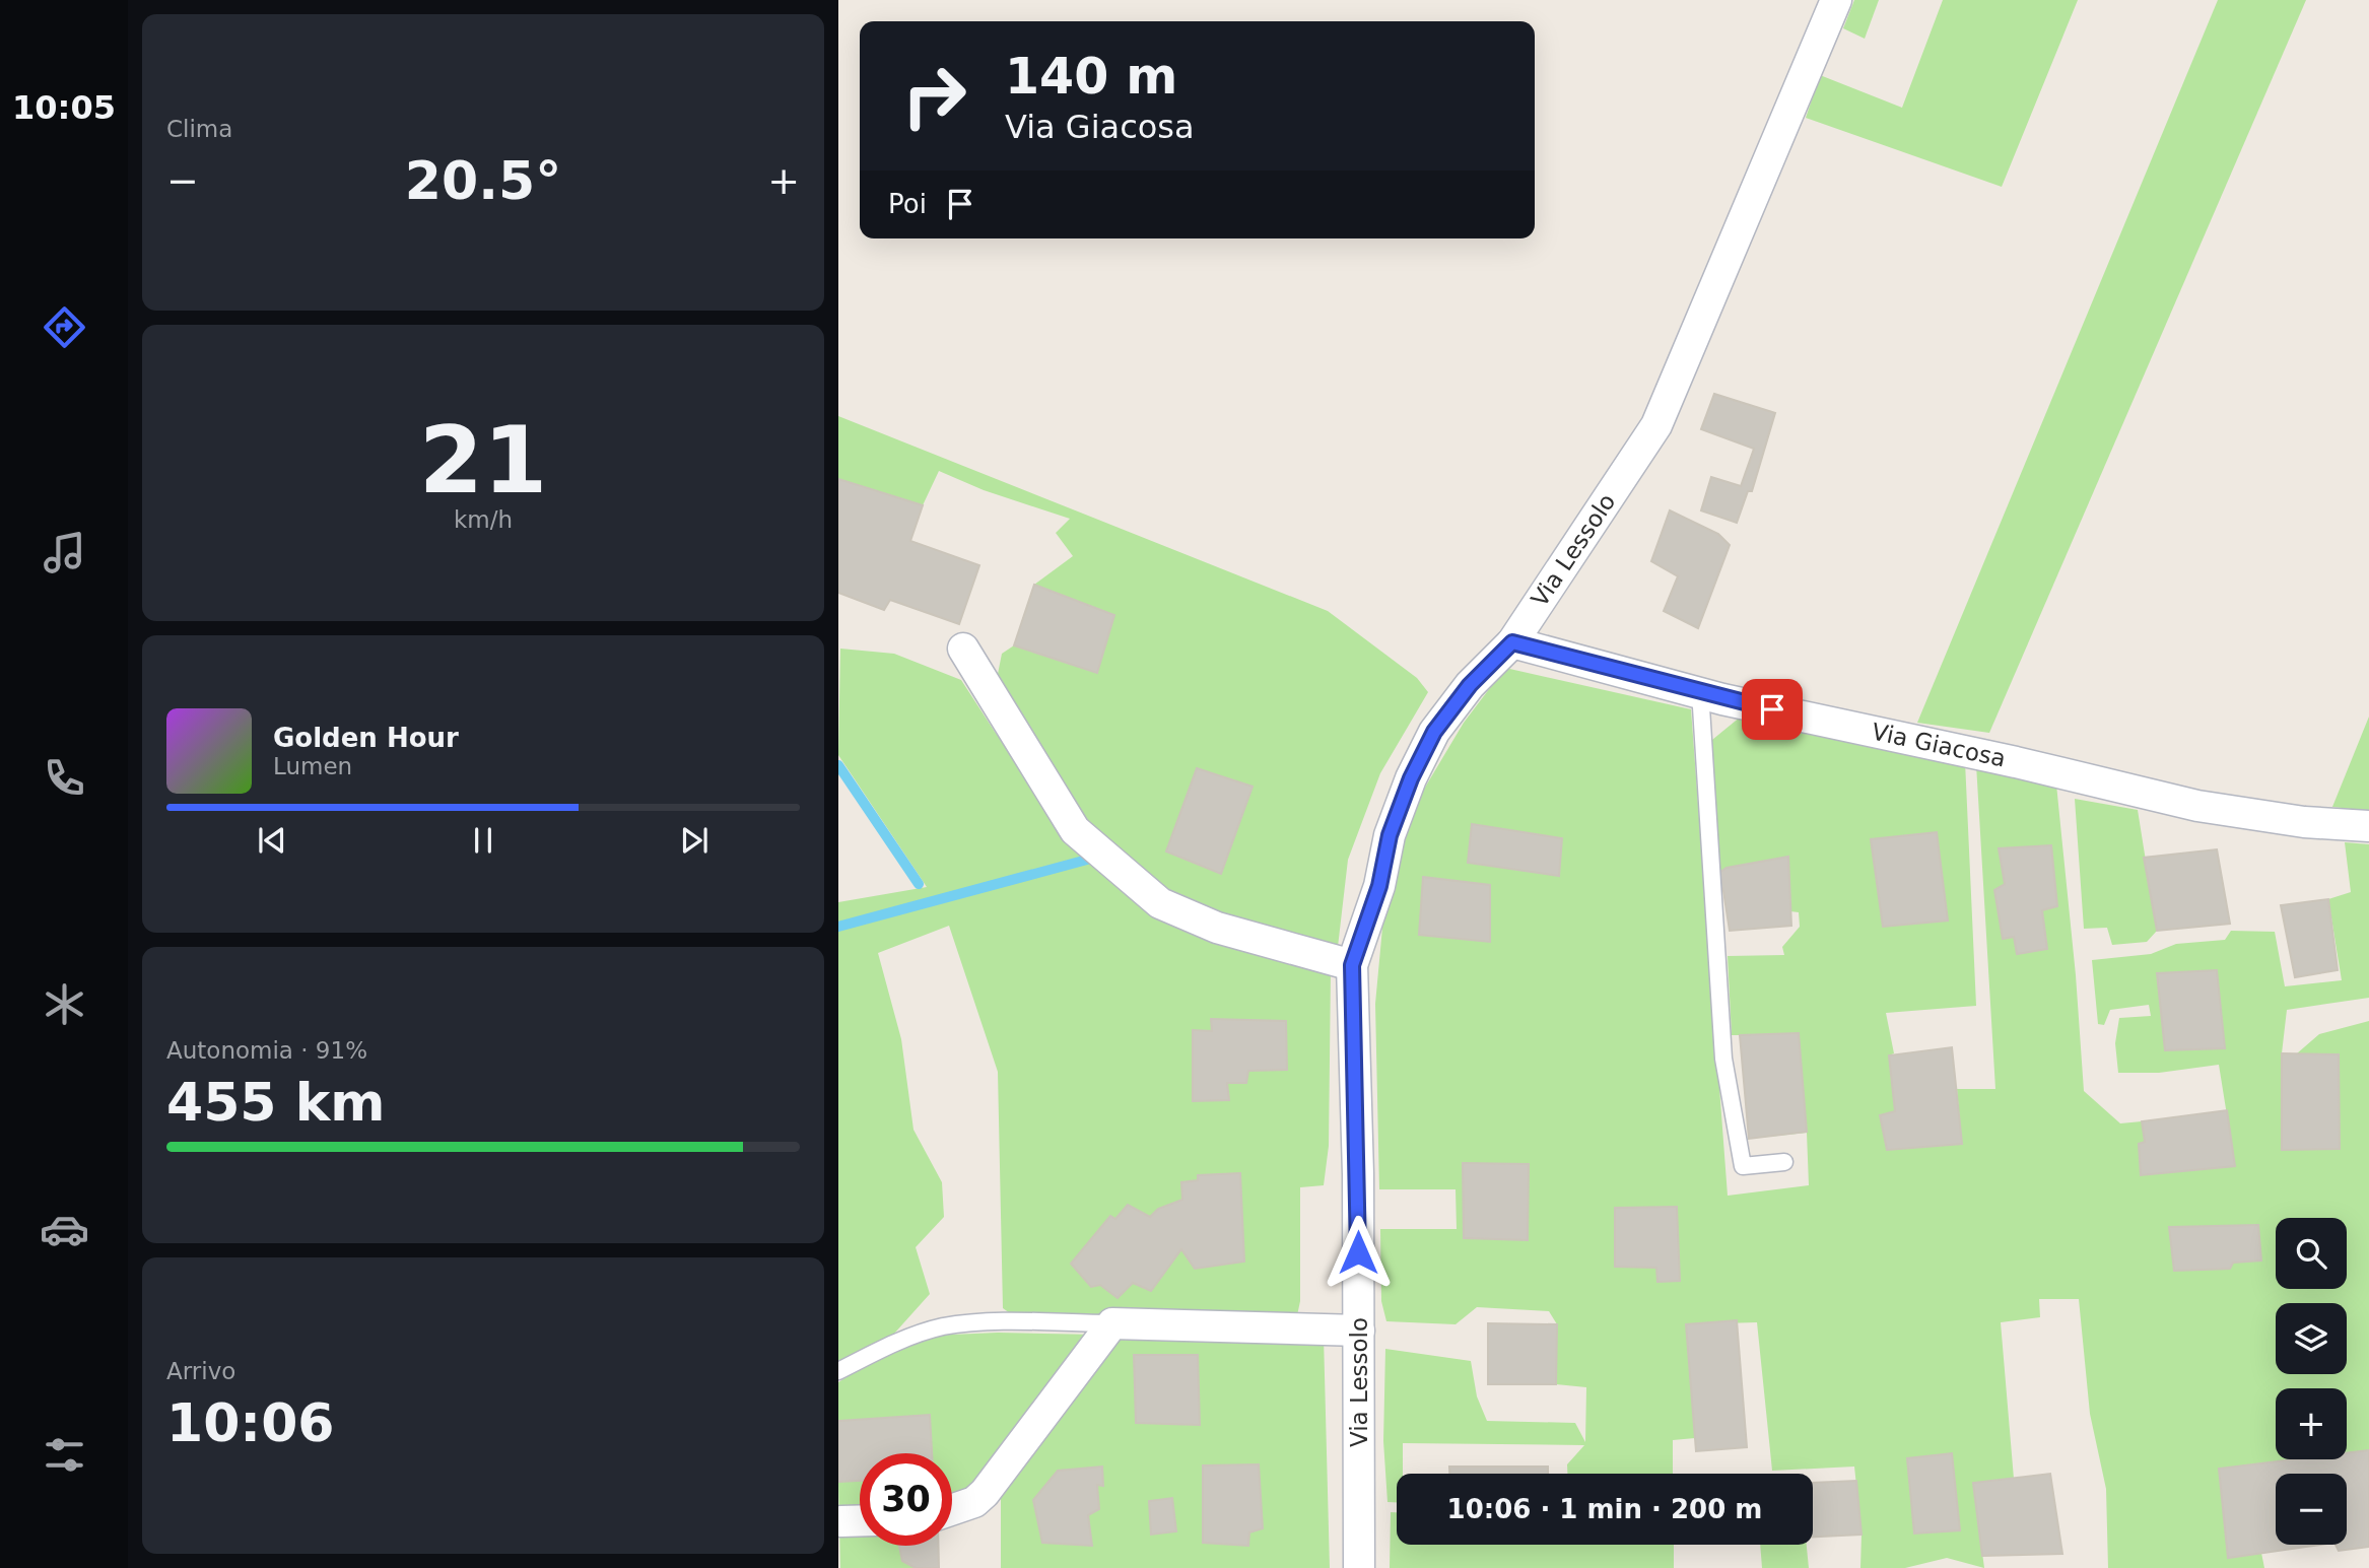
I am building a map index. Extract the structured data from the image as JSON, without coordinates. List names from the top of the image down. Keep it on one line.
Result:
{"streets":{"street":["Via Lessolo","Via Giacosa"]},"crossings":[["Via Lessolo","Via Giacosa"]],"page":{"tabs":"10:05","tile":["Clima",["21","km/h"],["Autonomia · 91%","455 km"],["Arrivo","10:06"]],"turn":["140 m","Via Giacosa"],"heat":["−","20.5°","+"],"then":"Poi","song":["Golden Hour","Lumen"],"map_buttons":["+","−"],"limit":"30","trip":"10:06 · 1 min · 200 m"}}
